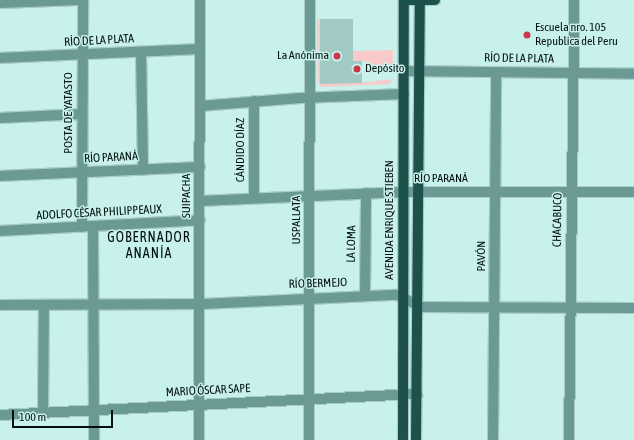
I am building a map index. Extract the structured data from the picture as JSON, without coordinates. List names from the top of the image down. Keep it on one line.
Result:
{"streets":{"main road":["AVENIDA ENRIQUE STIEBEN"],"street":["RÍO DE LA PLATA","POSTA DE YATASTO","CÁNDIDO DÍAZ","RÍO PARANÁ","SUIPACHA","ADOLFO CÉSAR PHILIPPEAUX","USPALLATA","CHACABUCO","LA LOMA","PAVÓN","RÍO BERMEJO","MARIO ÓSCAR SAPE"]},"crossings":[["RÍO DE LA PLATA","POSTA DE YATASTO"],["RÍO DE LA PLATA","SUIPACHA"],["RÍO DE LA PLATA","AVENIDA ENRIQUE STIEBEN"],["RÍO DE LA PLATA","CHACABUCO"],["RÍO DE LA PLATA","PAVÓN"],["POSTA DE YATASTO","RÍO PARANÁ"],["POSTA DE YATASTO","ADOLFO CÉSAR PHILIPPEAUX"],["CÁNDIDO DÍAZ","RÍO PARANÁ"],["RÍO PARANÁ","SUIPACHA"],["RÍO PARANÁ","USPALLATA"],["RÍO PARANÁ","AVENIDA ENRIQUE STIEBEN"],["RÍO PARANÁ","CHACABUCO"],["RÍO PARANÁ","LA LOMA"],["RÍO PARANÁ","PAVÓN"],["SUIPACHA","ADOLFO CÉSAR PHILIPPEAUX"],["SUIPACHA","RÍO BERMEJO"],["SUIPACHA","MARIO ÓSCAR SAPE"],["USPALLATA","RÍO BERMEJO"],["USPALLATA","MARIO ÓSCAR SAPE"],["AVENIDA ENRIQUE STIEBEN","RÍO BERMEJO"],["AVENIDA ENRIQUE STIEBEN","MARIO ÓSCAR SAPE"],["LA LOMA","RÍO BERMEJO"]],"districts":["GOBERNADOR ANANÍA"],"places":["Escuela nro. 105 Republica del Peru","La Anónima","Depósito"],"scale_bar":"100 m"}
